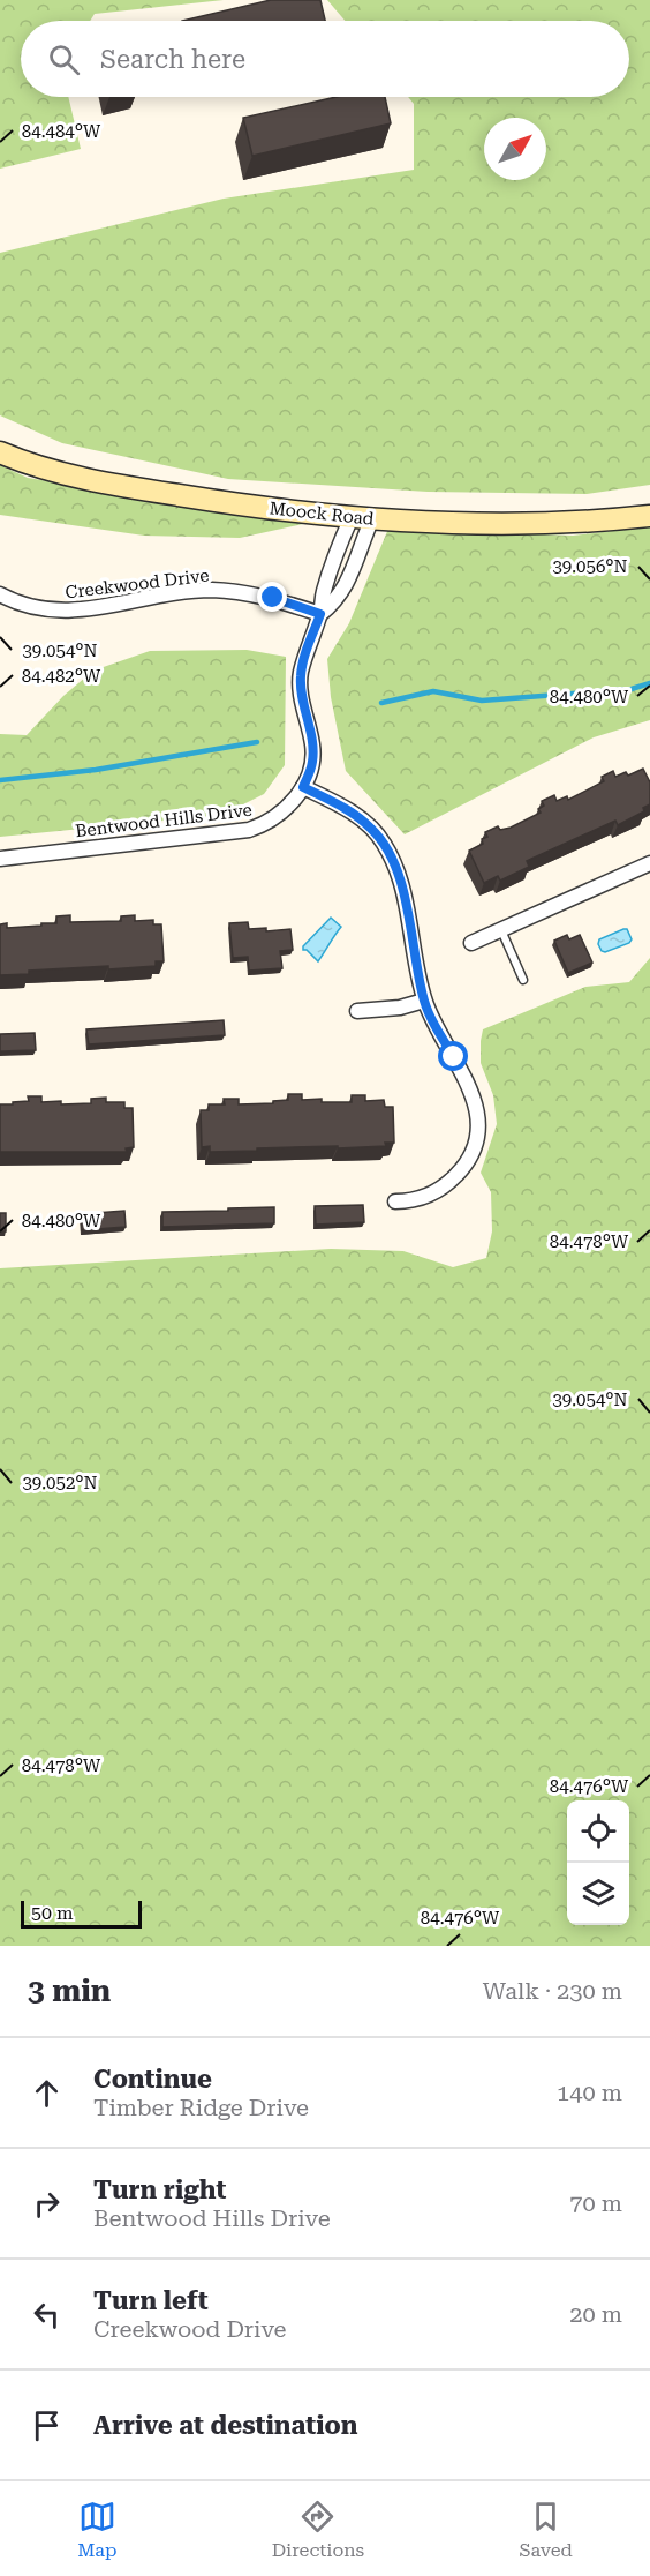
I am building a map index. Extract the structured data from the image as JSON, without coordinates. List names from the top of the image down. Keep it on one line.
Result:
{"streets":{"main road":["Moock Road"],"street":["Creekwood Drive","Bentwood Hills Drive"]},"crossings":[["Moock Road","Bentwood Hills Drive"],["Creekwood Drive","Bentwood Hills Drive"]],"scale_bar":"50 m","north":"top right","page":{"search":"Search here","scale":"50 m","heading":["3 min","Walk · 230 m"],"list":[["Continue","Timber Ridge Drive","140 m"],["Turn right","Bentwood Hills Drive","70 m"],["Turn left","Creekwood Drive","20 m"],"Arrive at destination"],"nav":["Map","Directions","Saved"]},"coordinates":["84.484°W","39.056°N","39.054°N","84.482°W","84.480°W","84.478°W","39.052°N","84.476°W"]}
